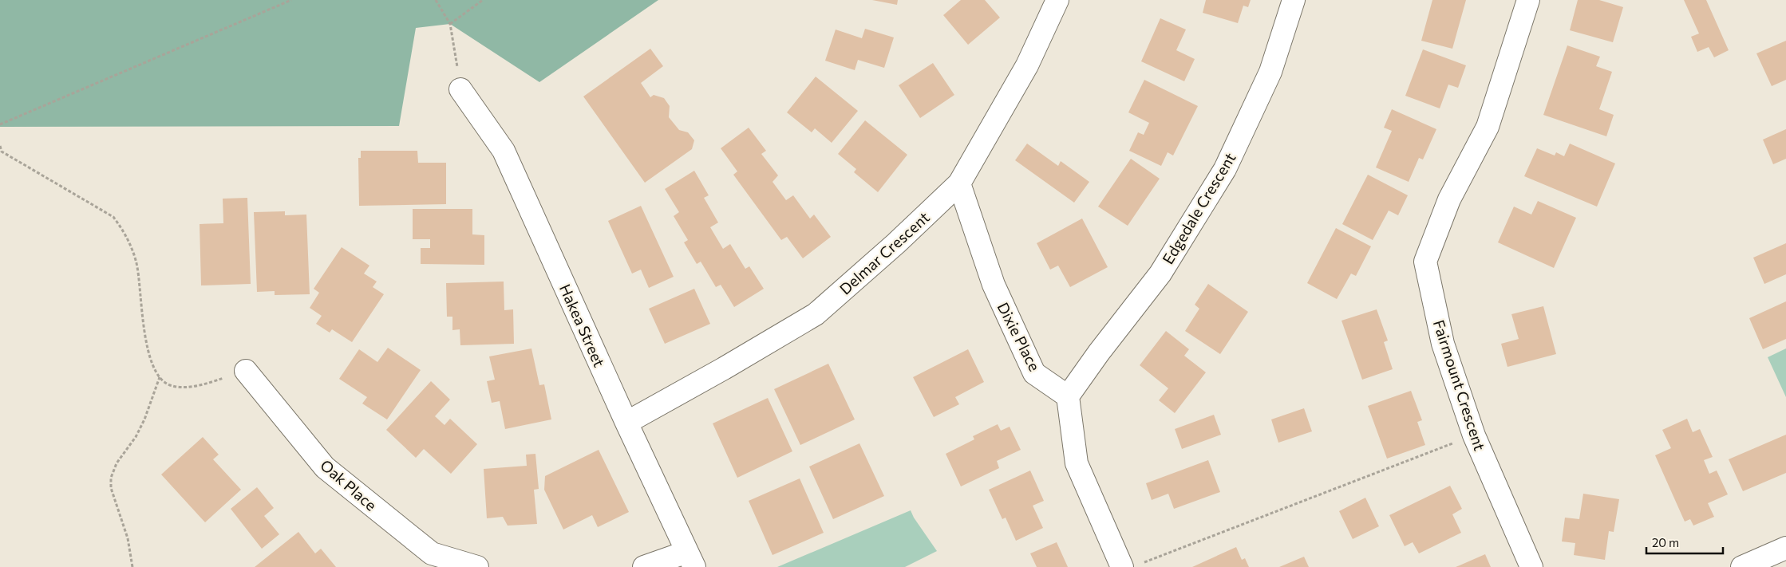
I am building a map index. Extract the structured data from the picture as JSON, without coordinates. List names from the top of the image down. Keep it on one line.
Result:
{"streets":{"street":["Edgedale Crescent","Delmar Crescent","Hakea Street","Dixie Place","Fairmount Crescent","Oak Place"]},"crossings":[["Edgedale Crescent","Dixie Place"],["Delmar Crescent","Hakea Street"],["Delmar Crescent","Dixie Place"]],"scale_bar":"20 m"}
